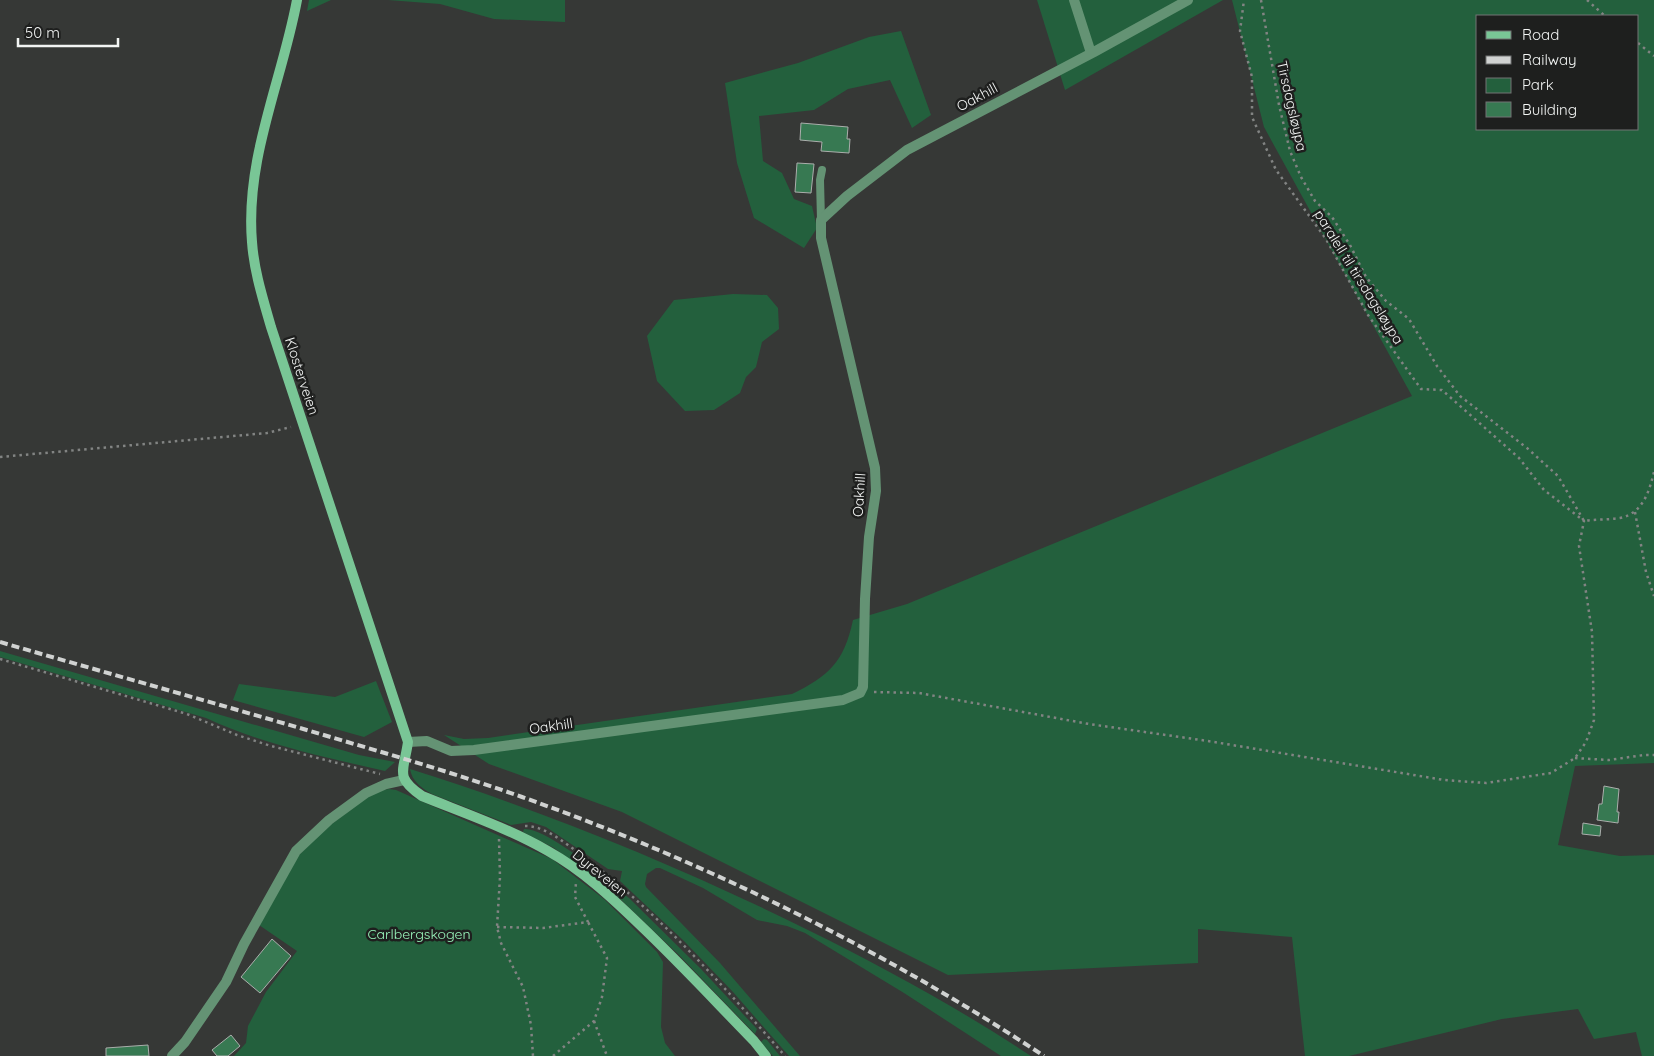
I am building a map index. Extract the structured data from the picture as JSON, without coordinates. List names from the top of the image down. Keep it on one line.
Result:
{"streets":{"main road":["Klosterveien","Dyreveien"],"street":["Oakhill"],"path":["Tirsdagsløypa","paralell til tirsdagsløypa"]},"crossings":[["Oakhill","Klosterveien"],["Tirsdagsløypa","paralell til tirsdagsløypa"]],"parks":["Carlbergskogen"],"legend":["Road","Railway","Park","Building"],"scale_bar":"50 m"}
